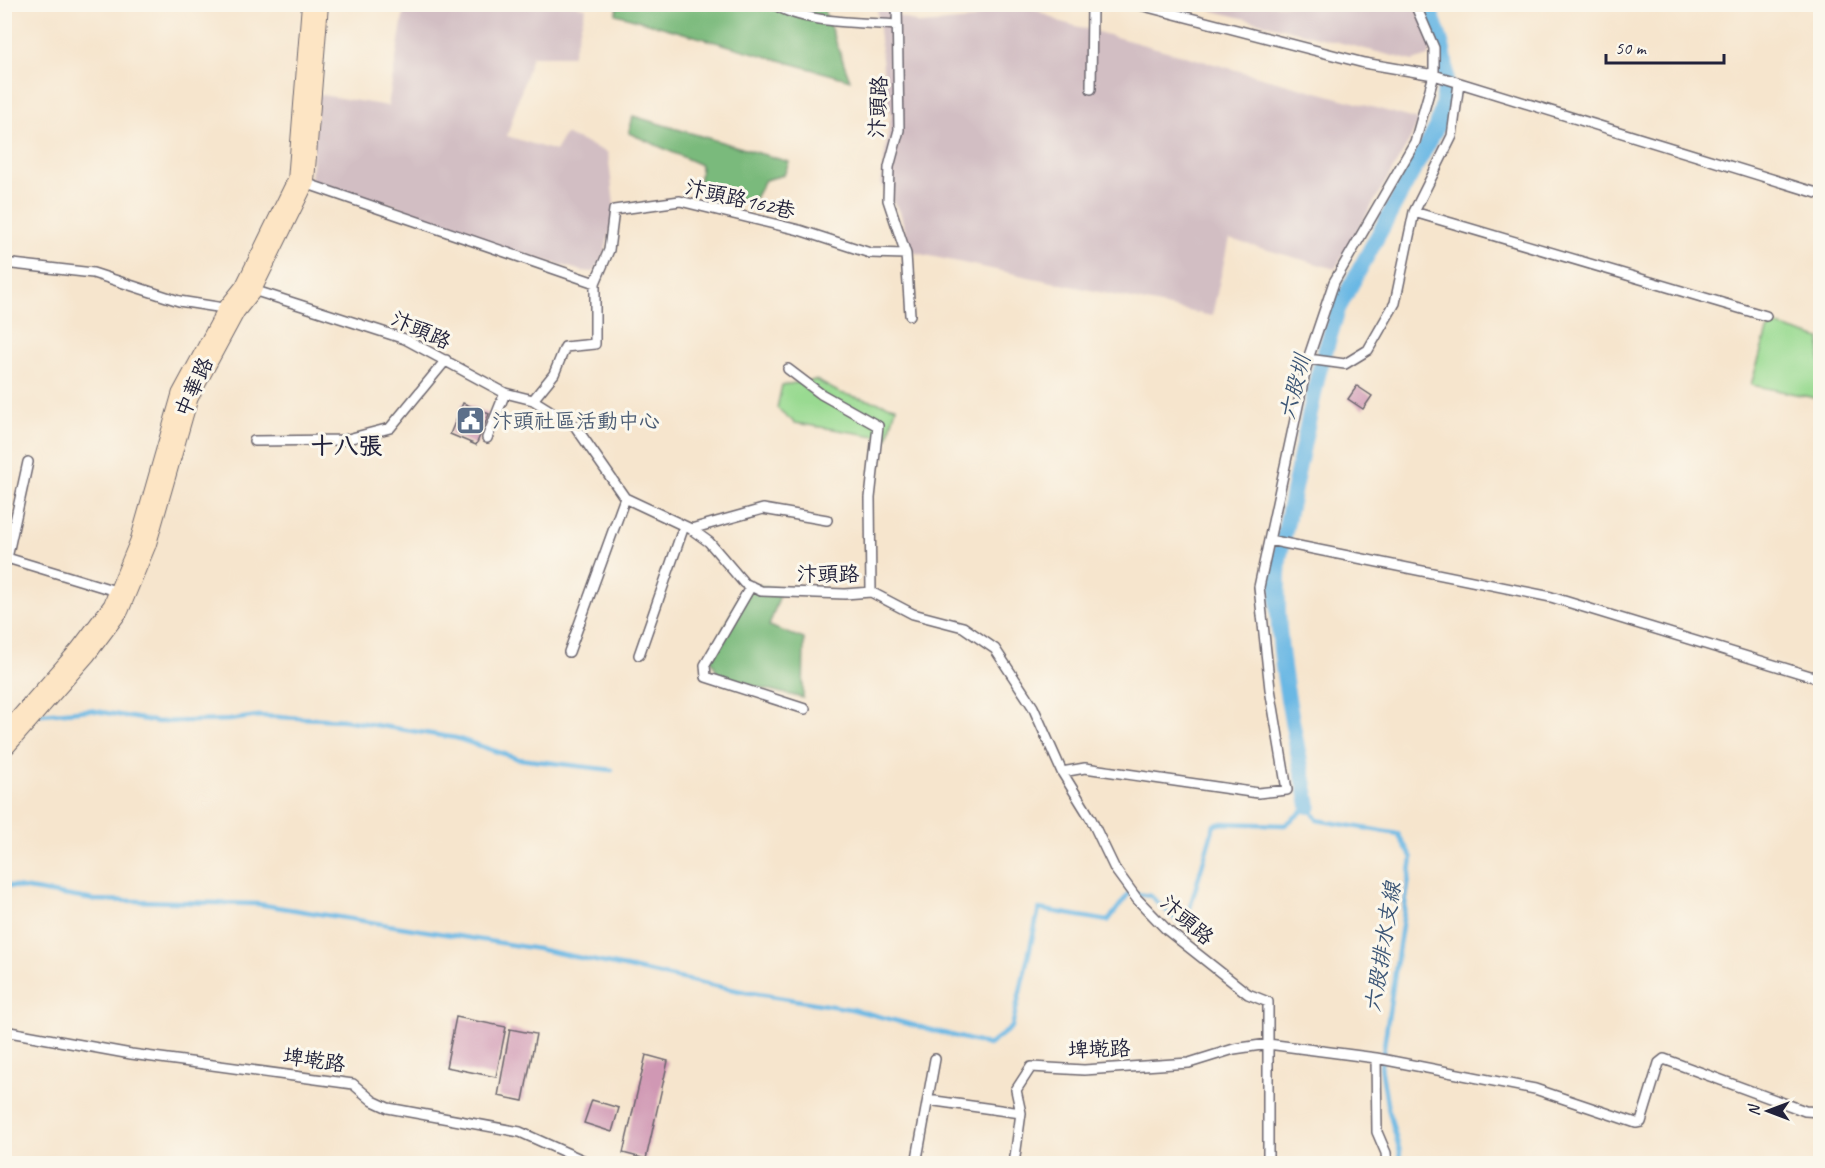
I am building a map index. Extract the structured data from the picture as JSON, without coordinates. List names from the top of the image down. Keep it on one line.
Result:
{"streets":{"street":["中華路"],"lane":["汴頭路","汴頭路162巷","埤墘路"]},"crossings":[["汴頭路","汴頭路162巷"],["汴頭路","中華路"],["汴頭路","埤墘路"]],"districts":["十八張"],"water":["六股圳","六股排水支線"],"places":{"public building":["汴頭社區活動中心"]},"scale_bar":"50 m","north":"left"}
